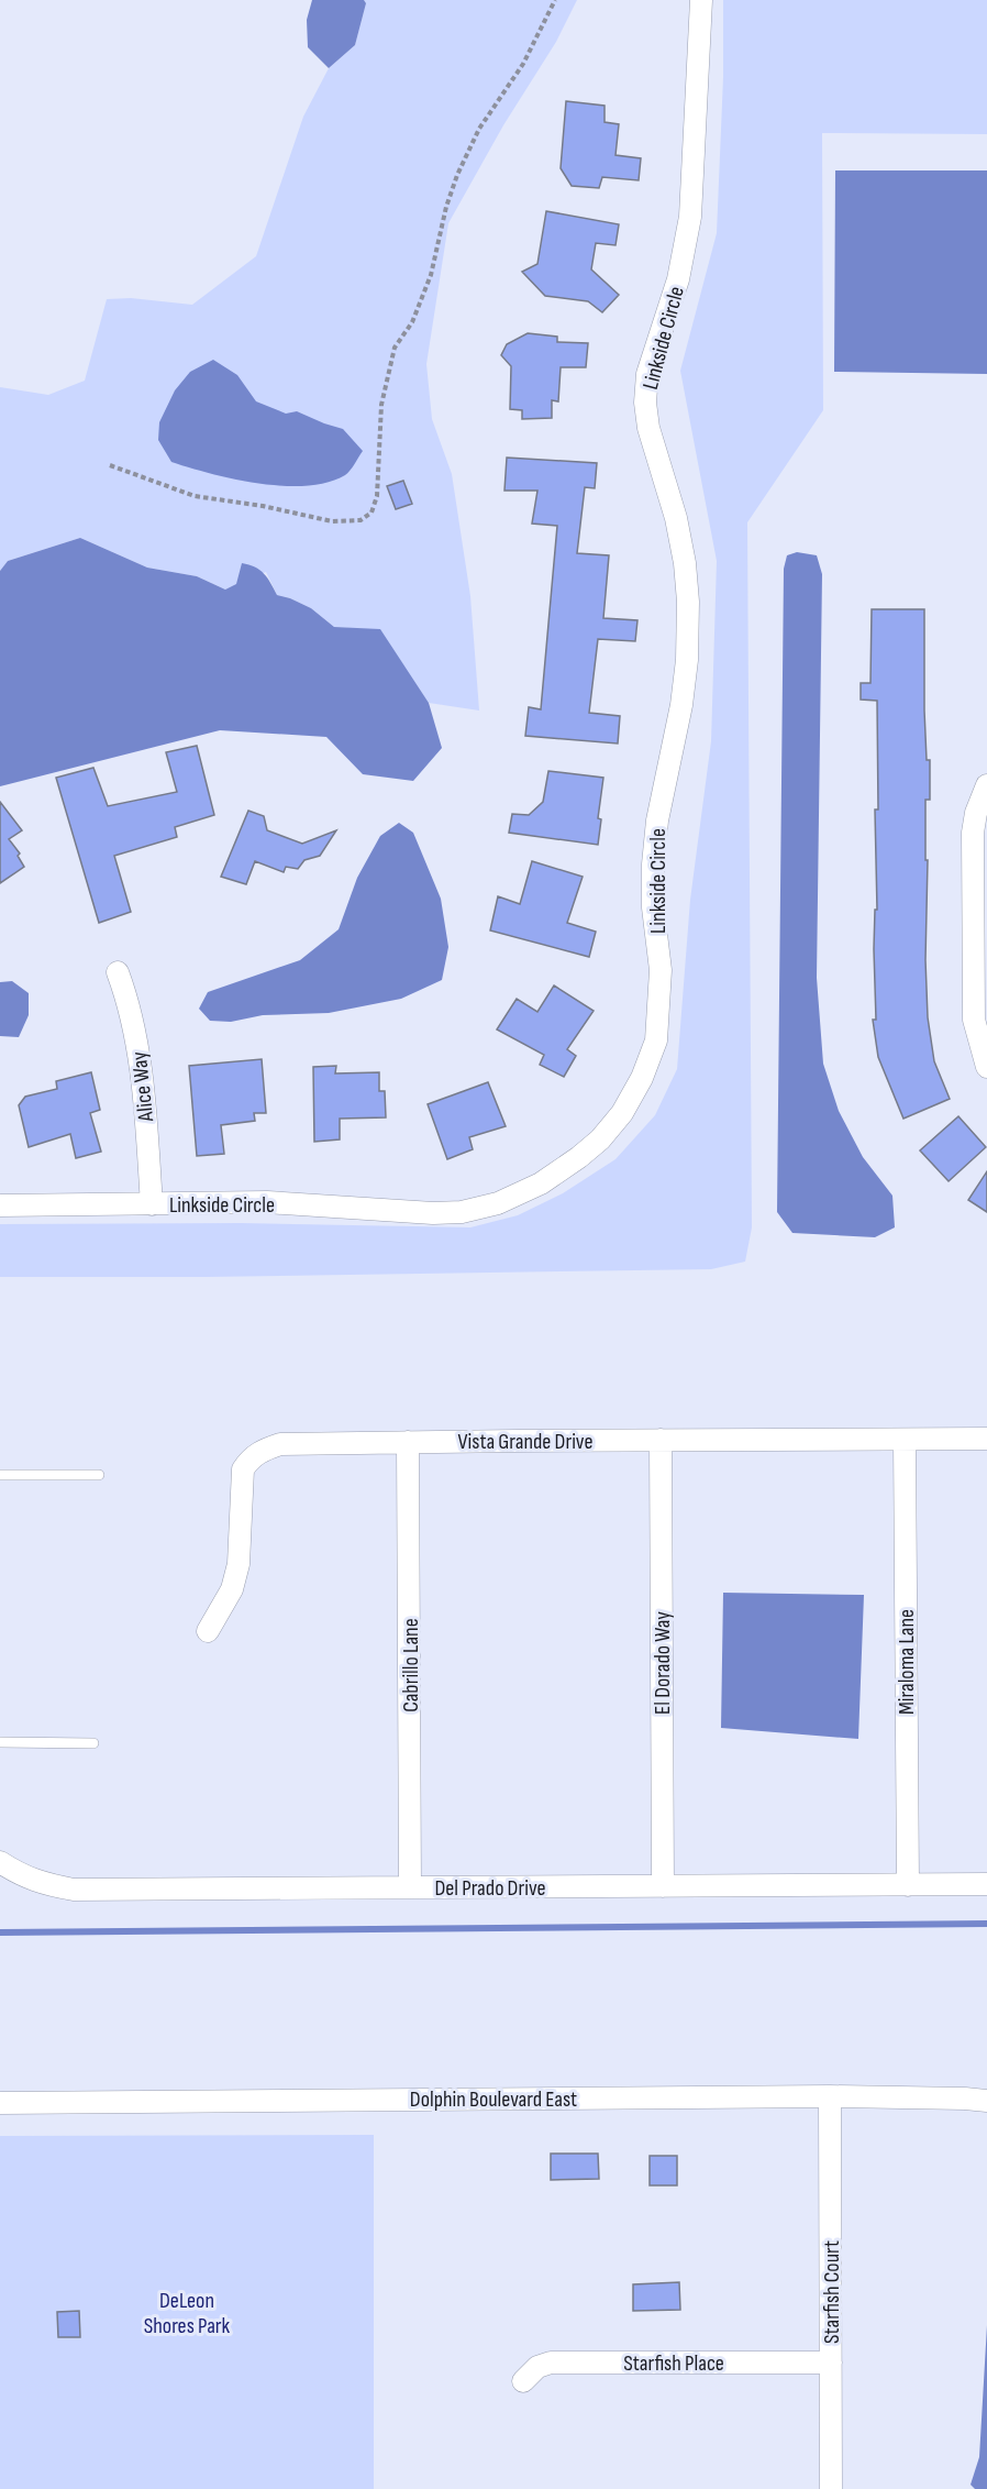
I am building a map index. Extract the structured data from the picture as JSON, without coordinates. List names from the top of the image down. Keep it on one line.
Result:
{"streets":{"street":["Linkside Circle","Alice Way","Vista Grande Drive","Miraloma Lane","El Dorado Way","Cabrillo Lane","Del Prado Drive","Dolphin Boulevard East","Starfish Court","Starfish Place"]},"crossings":[["Linkside Circle","Alice Way"],["Vista Grande Drive","Miraloma Lane"],["Vista Grande Drive","El Dorado Way"],["Vista Grande Drive","Cabrillo Lane"],["Miraloma Lane","Del Prado Drive"],["El Dorado Way","Del Prado Drive"],["Cabrillo Lane","Del Prado Drive"],["Dolphin Boulevard East","Starfish Court"],["Starfish Court","Starfish Place"]],"parks":["DeLeon Shores Park"]}
